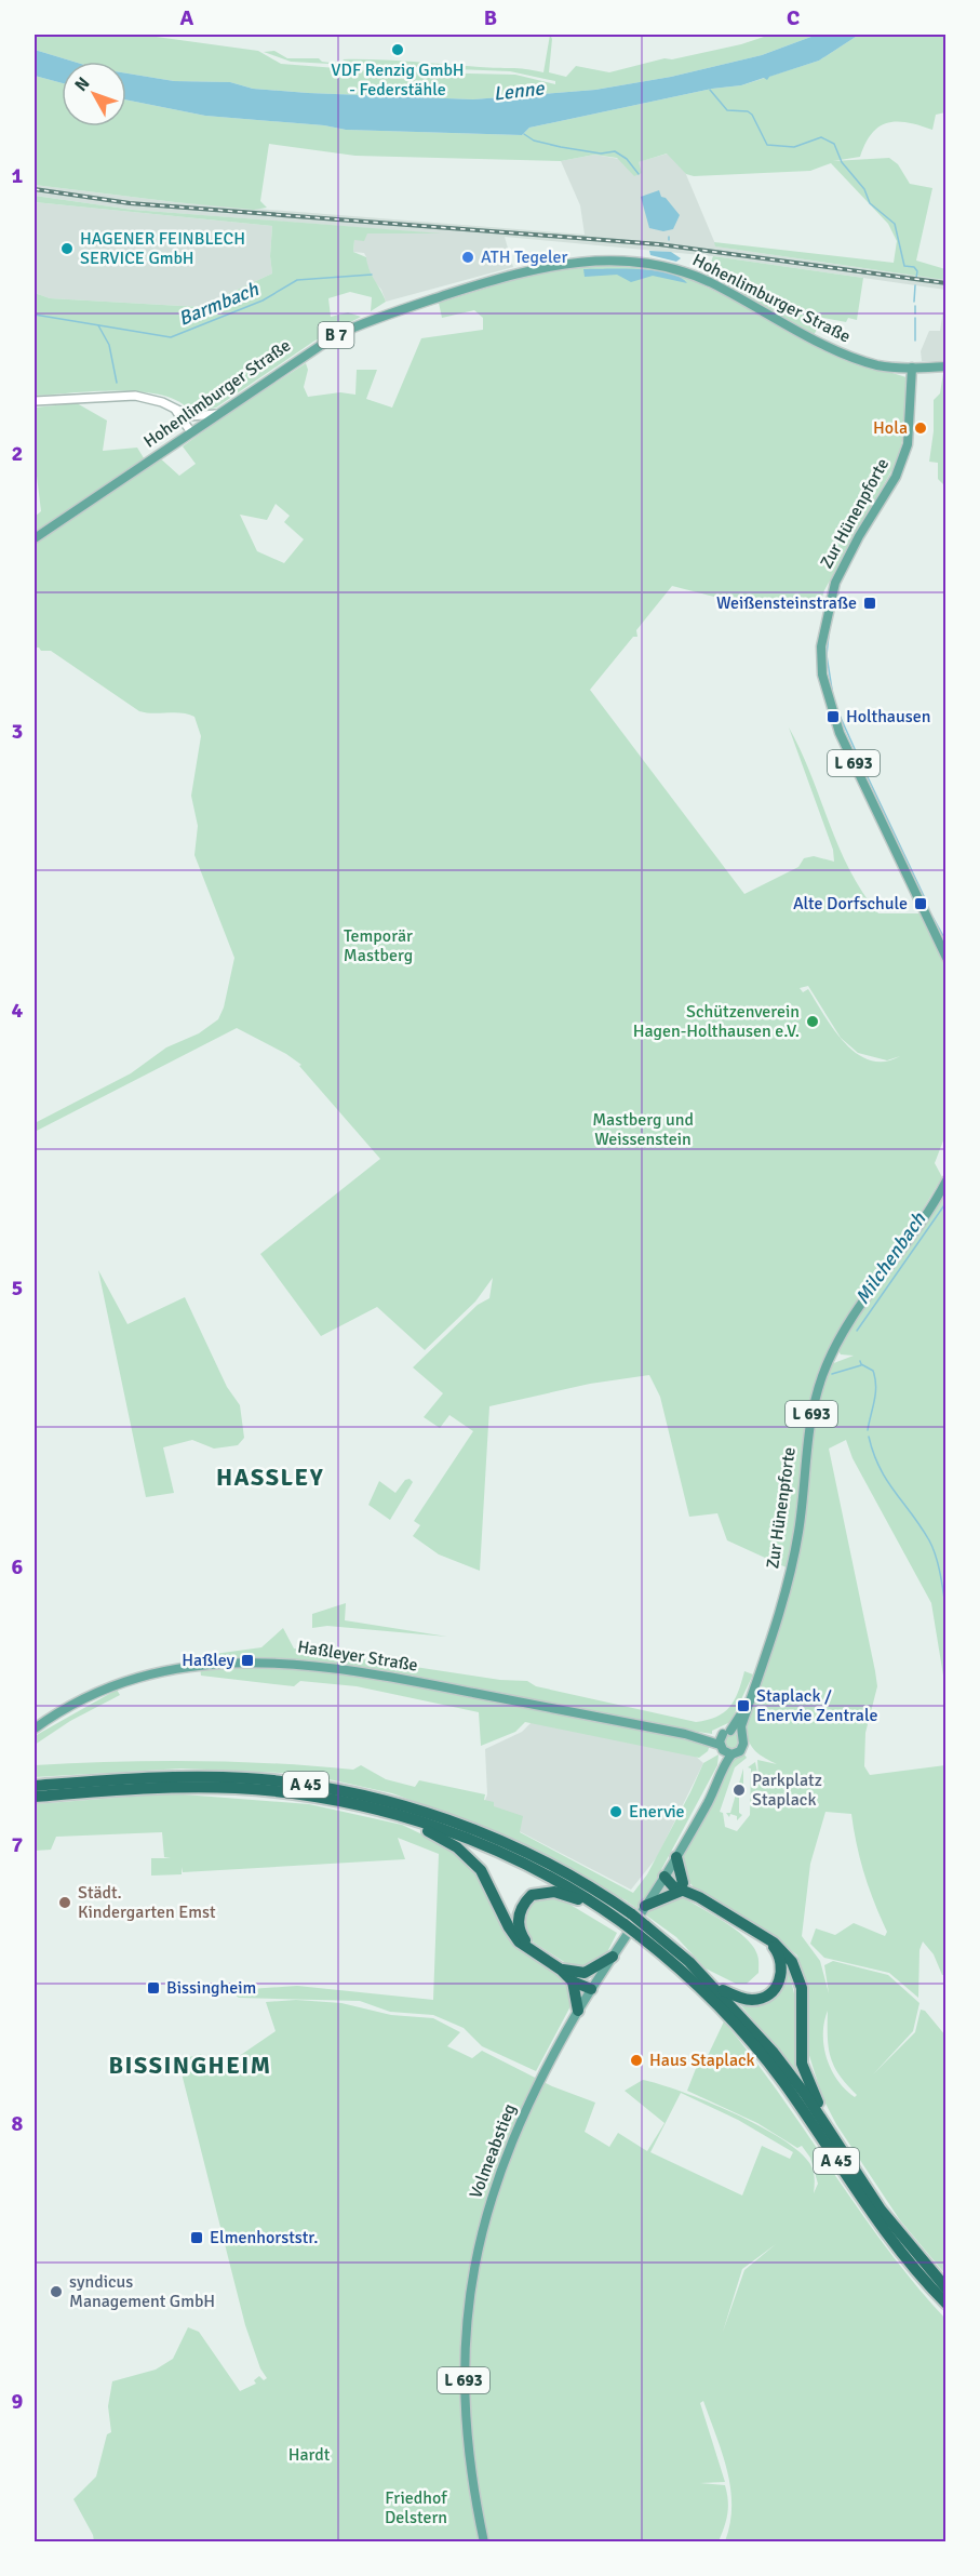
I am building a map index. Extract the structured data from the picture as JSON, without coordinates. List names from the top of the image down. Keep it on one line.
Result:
{"streets":{"highway":["A 45"],"main road":["Hohenlimburger Straße","B 7","Zur Hünenpforte","L 693","Haßleyer Straße","Volmeabstieg"]},"crossings":[["Hohenlimburger Straße","Zur Hünenpforte"],["Zur Hünenpforte","Haßleyer Straße"],["Haßleyer Straße","Volmeabstieg"]],"districts":["HASSLEY","BISSINGHEIM"],"water":["Lenne","Barmbach","Milchenbach"],"parks":["Temporär Mastberg","Mastberg und Weissenstein","Hardt","Friedhof Delstern"],"places":{"other":["VDF Renzig GmbH - Federstähle","HAGENER FEINBLECH SERVICE GmbH","ATH Tegeler","Hola","Schützenverein Hagen-Holthausen e.V.","Parkplatz Staplack","Enervie","Städt. Kindergarten Emst","Haus Staplack","syndicus Management GmbH"],"transit":["Weißensteinstraße","Holthausen","Alte Dorfschule","Haßley","Staplack / Enervie Zentrale","Bissingheim","Elmenhorststr."]},"north":"top left","grid":{"columns":["A","B","C"],"rows":["1","2","3","4","5","6","7","8","9"]}}
